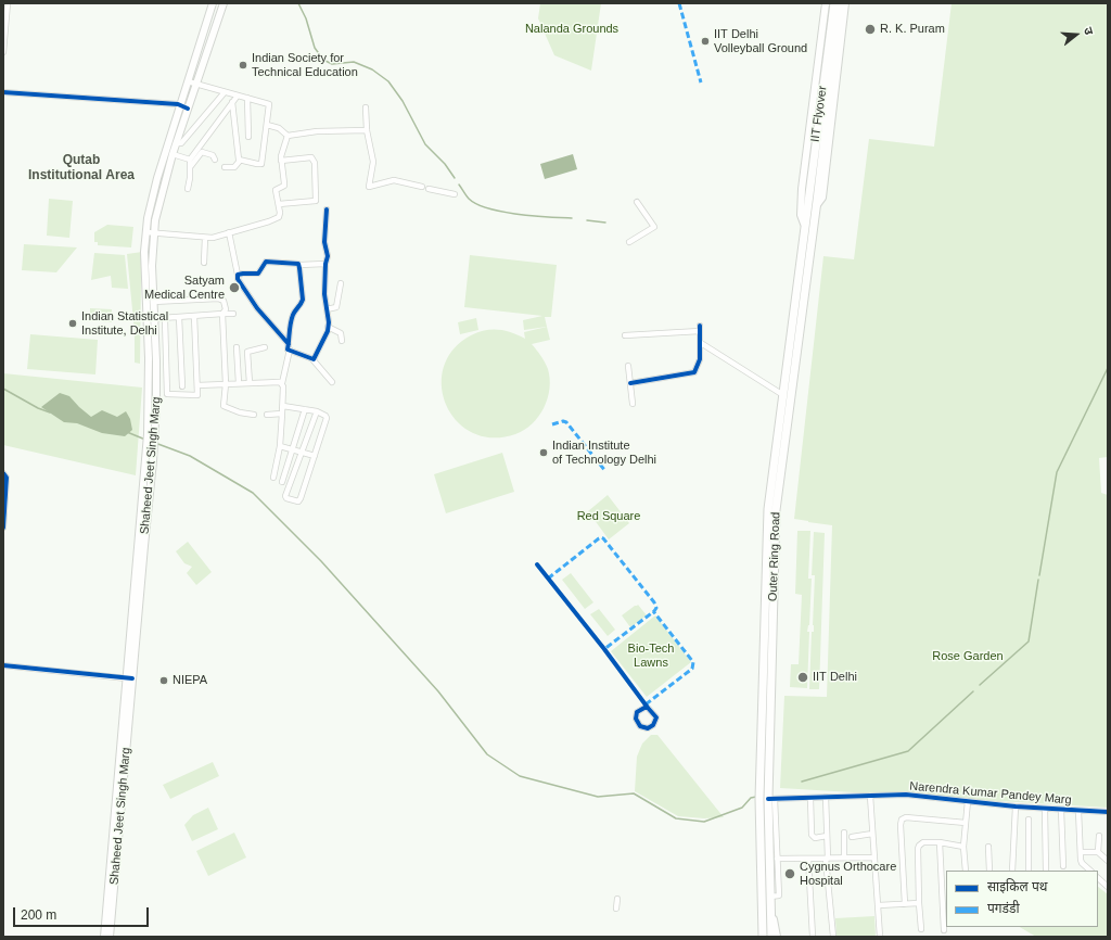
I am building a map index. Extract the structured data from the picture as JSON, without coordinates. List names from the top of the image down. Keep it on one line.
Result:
{"streets":{"main road":["IIT Flyover","Shaheed Jeet Singh Marg","Outer Ring Road"],"street":["Narendra Kumar Pandey Marg"]},"crossings":[["IIT Flyover","Outer Ring Road"],["Outer Ring Road","Narendra Kumar Pandey Marg"]],"districts":["Qutab Institutional Area"],"parks":["Nalanda Grounds","Red Square","Bio-Tech Lawns","Rose Garden"],"places":["R. K. Puram","IIT Delhi Volleyball Ground","Indian Society for Technical Education","Satyam Medical Centre","Indian Statistical Institute, Delhi","Indian Institute of Technology Delhi","IIT Delhi","NIEPA","Cygnus Orthocare Hospital"],"legend":["साइकिल पथ","पगडंडी"],"scale_bar":"200 m","north":"right"}
